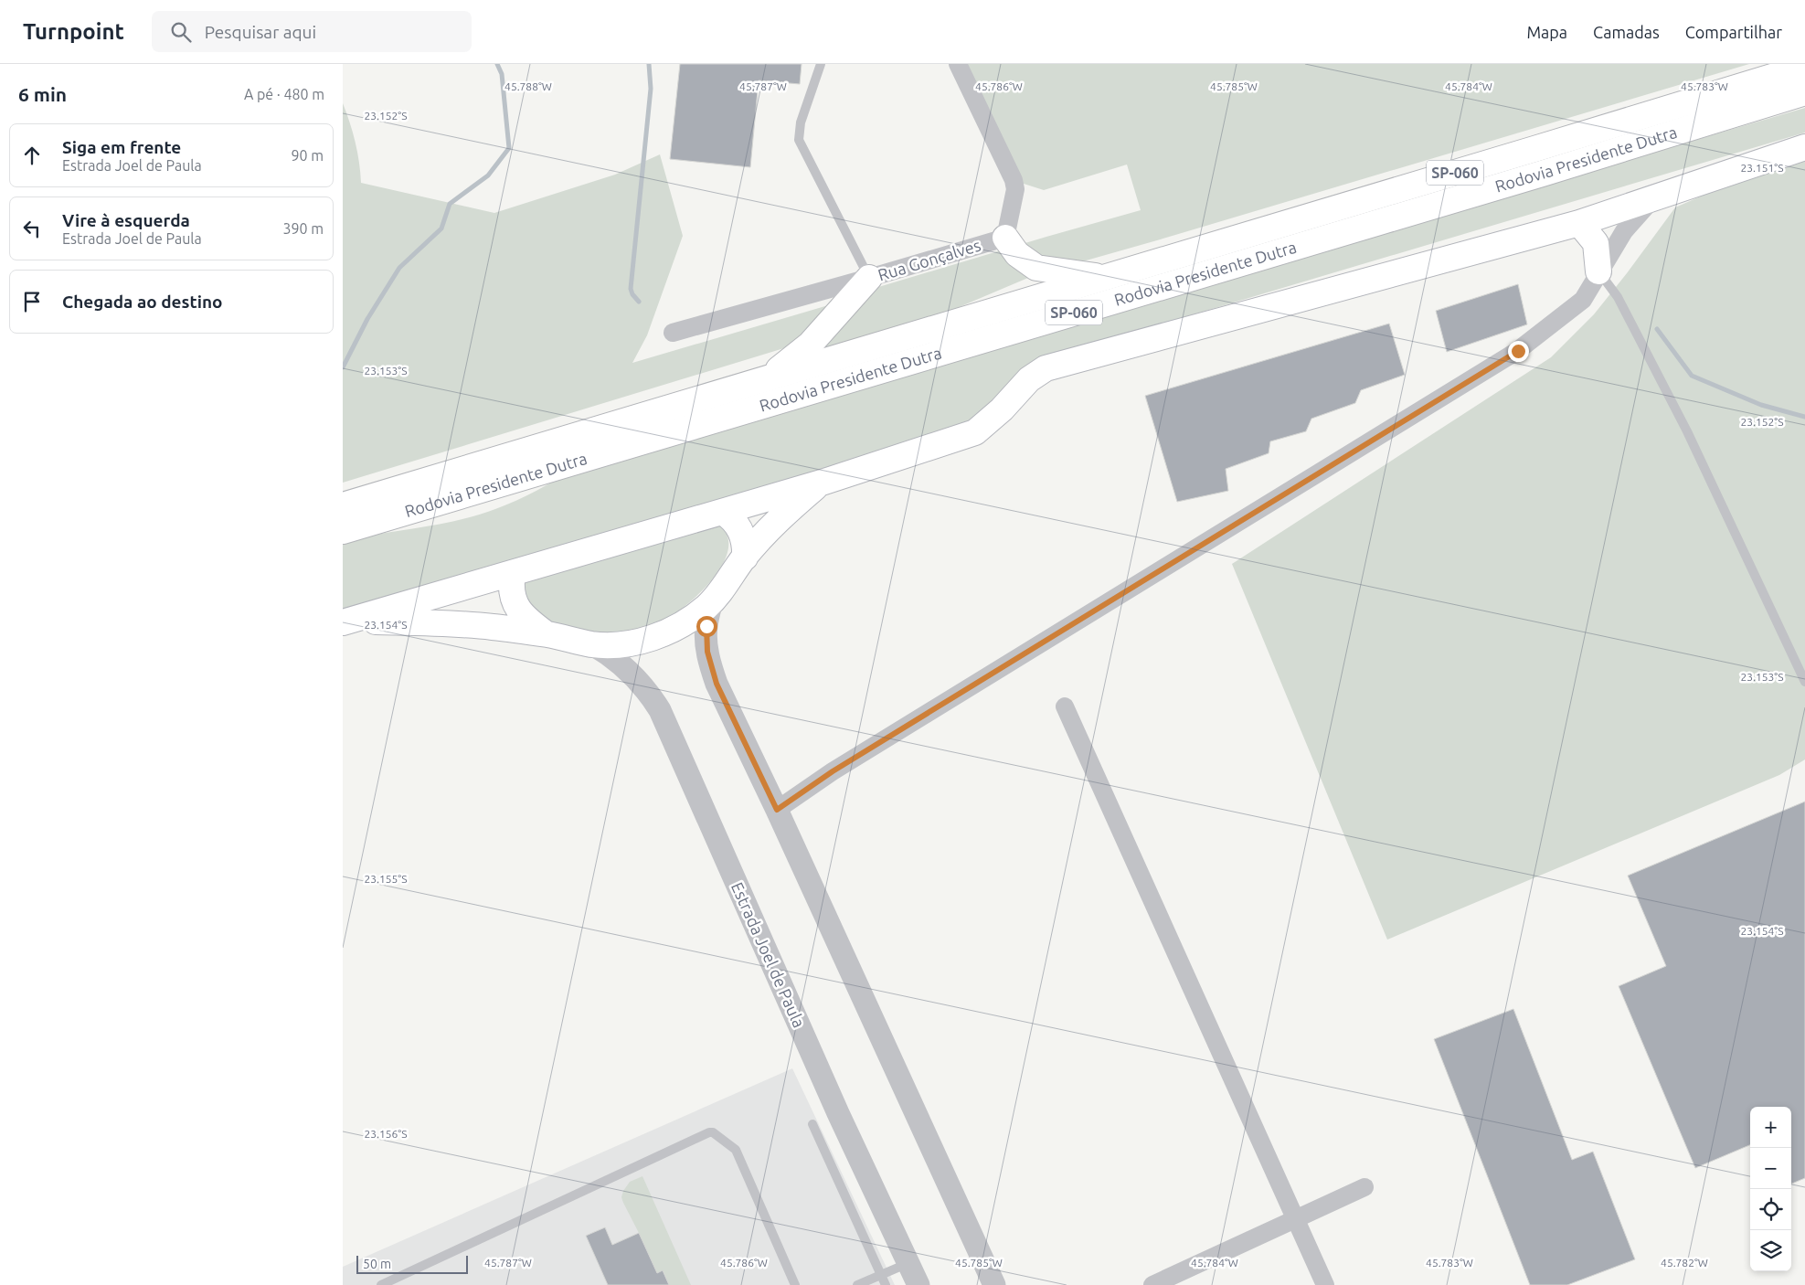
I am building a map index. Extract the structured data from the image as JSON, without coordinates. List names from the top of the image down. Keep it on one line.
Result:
{"streets":{"main road":["Rodovia Presidente Dutra","SP-060"],"street":["Rua Gonçalves","Estrada Joel de Paula"]},"scale_bar":"50 m","page":{"header":"Turnpoint","search":"Pesquisar aqui","nav":["Mapa","Camadas","Compartilhar"],"heading":["6 min","A pé · 480 m"],"list":[["Siga em frente","Estrada Joel de Paula","90 m"],["Vire à esquerda","Estrada Joel de Paula","390 m"],"Chegada ao destino"],"map_buttons":["+","−"],"scale":"50 m"},"coordinates":["45.788°W","45.787°W","45.786°W","45.785°W","45.784°W","45.783°W","23.152°S","23.151°S","23.153°S","23.154°S","23.155°S","23.156°S","45.782°W"]}
